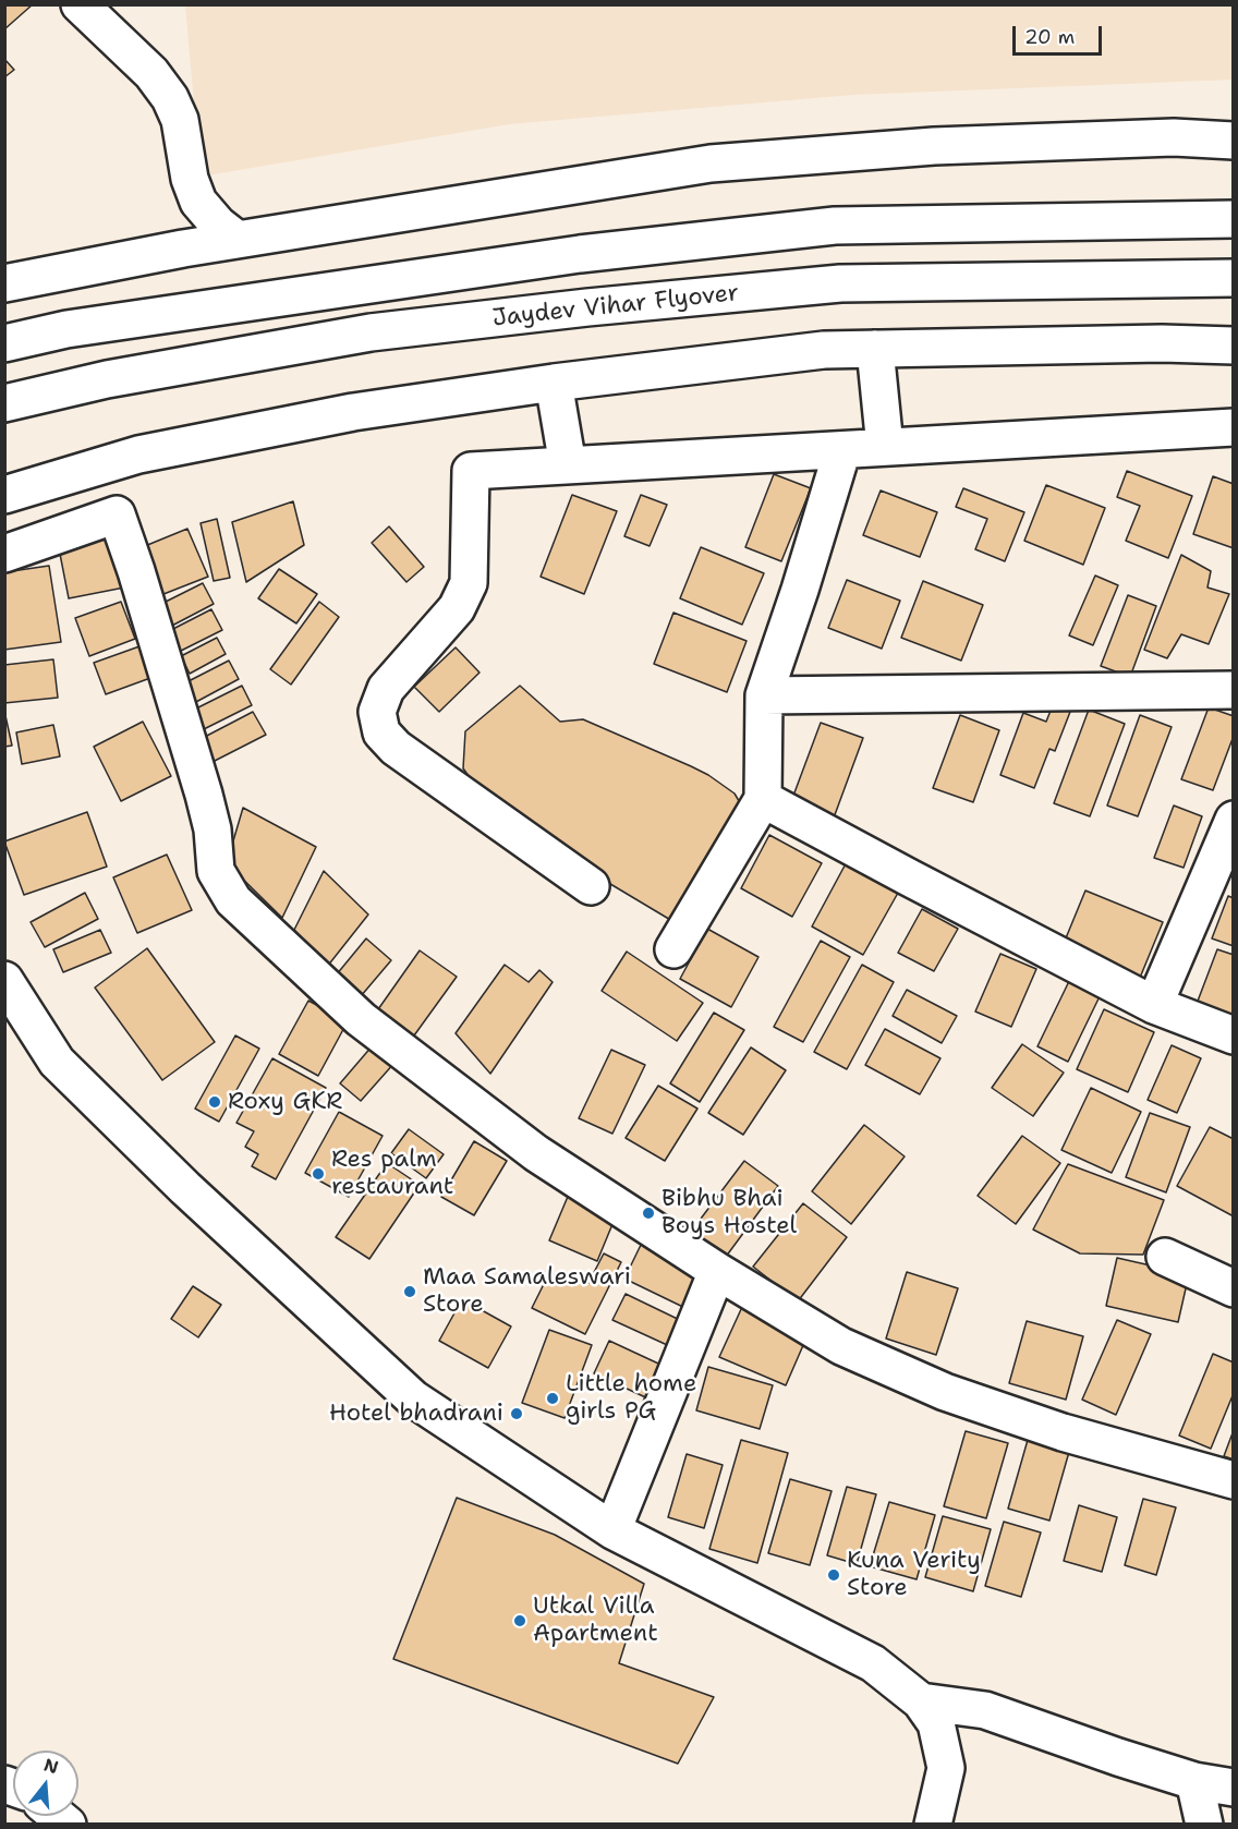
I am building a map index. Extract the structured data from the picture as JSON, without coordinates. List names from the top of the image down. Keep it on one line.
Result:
{"streets":{"main road":["Jaydev Vihar Flyover"]},"places":["Roxy GKR","Res palm restaurant","Bibhu Bhai Boys Hostel","Maa Samaleswari Store","Little home girls PG","Hotel bhadrani","Kuna Verity Store","Utkal Villa Apartment"],"scale_bar":"20 m","north":"top"}
